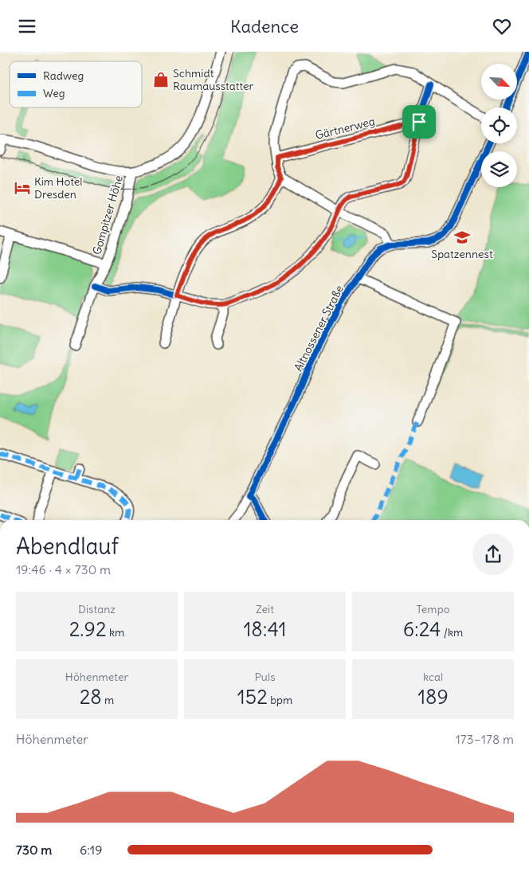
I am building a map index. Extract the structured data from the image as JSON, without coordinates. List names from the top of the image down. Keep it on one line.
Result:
{"streets":{"street":["Gärtnerweg","Gompitzer Höhe","Altnossener Straße"]},"places":{"shop":["Schmidt Raumausstatter"],"hotel":["Kim Hotel Dresden"],"school or university":["Spatzennest"]},"legend":["Radweg","Weg"],"north":"bottom right","page":{"header":"Kadence","heading":["Abendlauf","19:46 · 4 × 730 m"],"stats":[["Distanz","2.92 km"],["Zeit","18:41"],["Tempo","6:24 /km"],["Höhenmeter","28 m"],["Puls","152 bpm"],["kcal","189"]],"chart":["Höhenmeter","173–178 m"],"list":[{"name":"730 m","note":"6:19"}]}}
